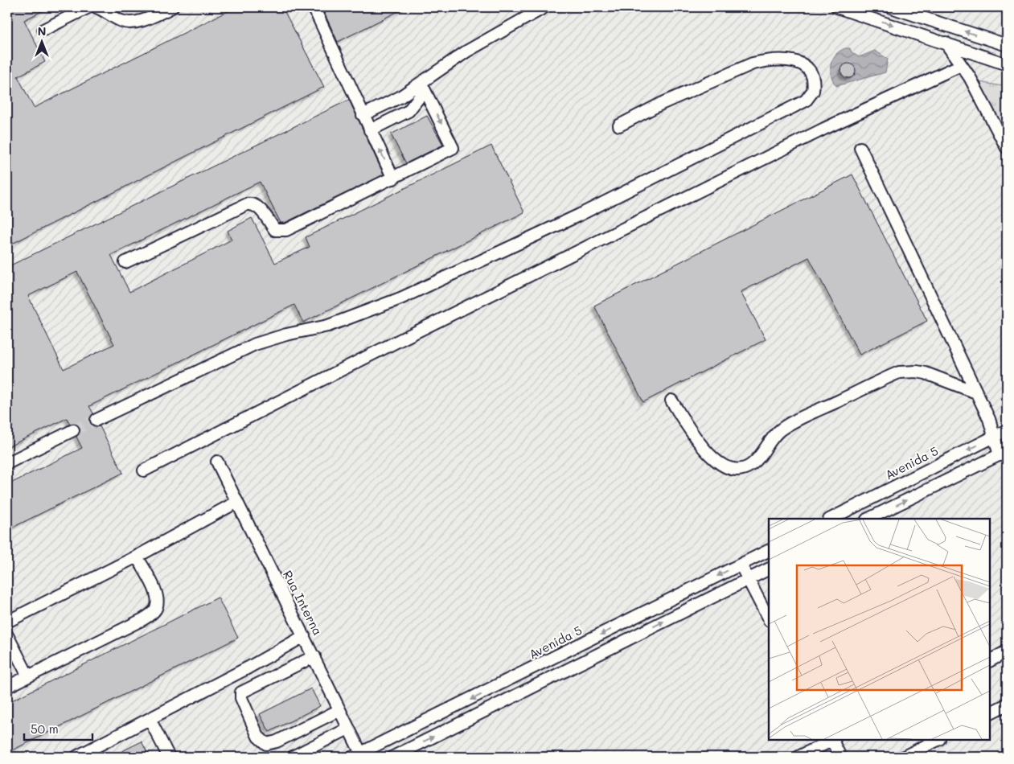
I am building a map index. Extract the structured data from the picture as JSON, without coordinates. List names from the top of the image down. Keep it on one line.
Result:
{"streets":{"lane":["Avenida 5","Rua Interna"]},"crossings":[["Avenida 5","Rua Interna"]],"scale_bar":"50 m","north":"top"}
